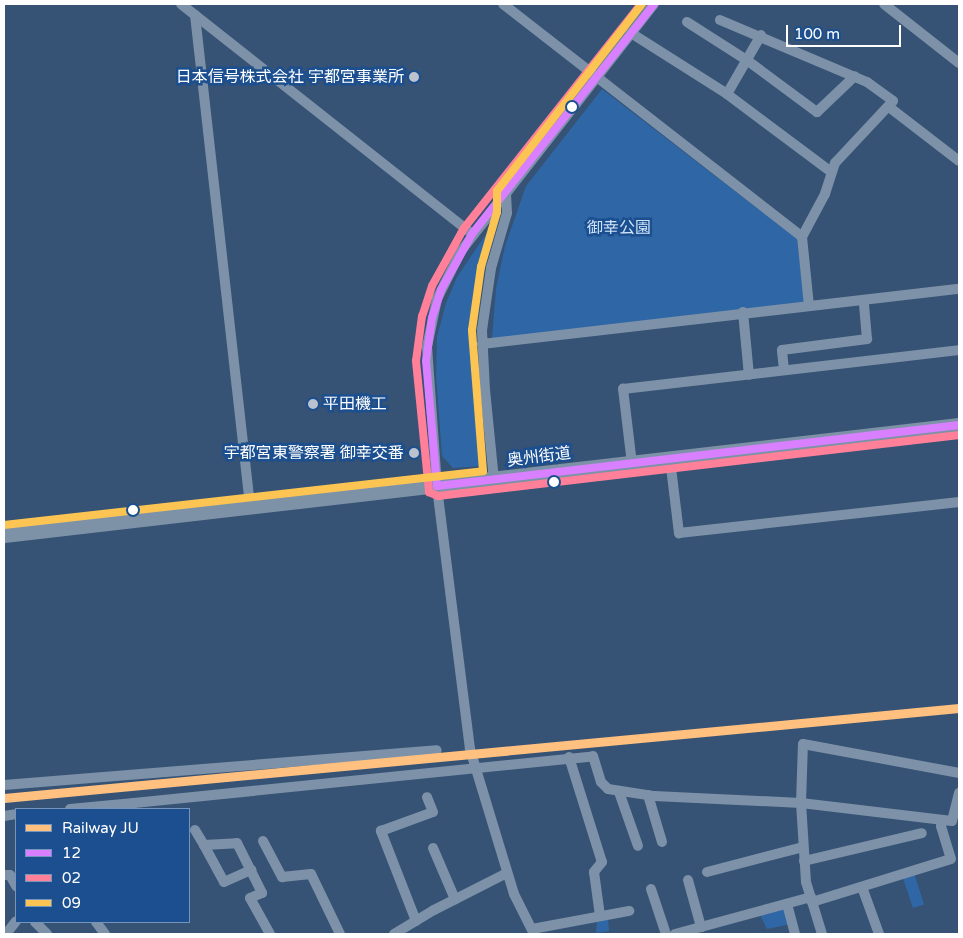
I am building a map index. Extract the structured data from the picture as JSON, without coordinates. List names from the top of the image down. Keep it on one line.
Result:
{"streets":{"highway":["奥州街道"]},"parks":["御幸公園"],"places":["日本信号株式会社 宇都宮事業所","平田機工","宇都宮東警察署 御幸交番"],"lines":["transit line 12","transit line 02","transit line 09","rail line JU"],"legend":["Railway JU","12","02","09"],"scale_bar":"100 m"}
